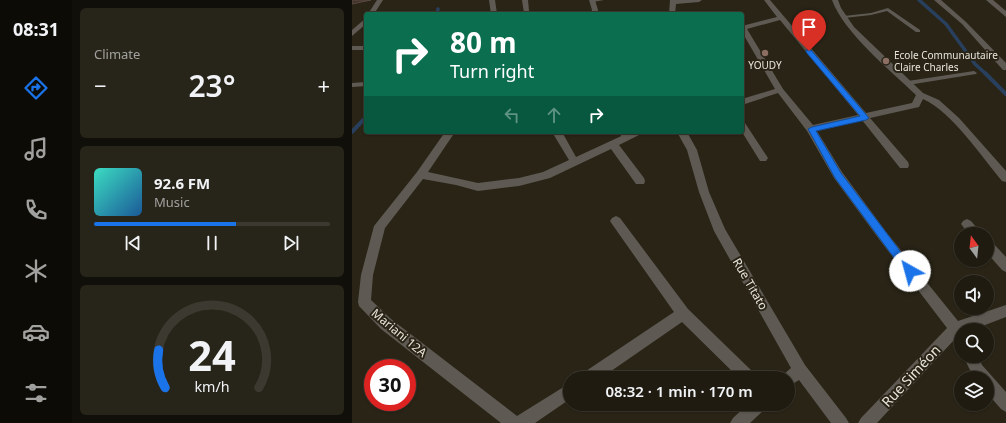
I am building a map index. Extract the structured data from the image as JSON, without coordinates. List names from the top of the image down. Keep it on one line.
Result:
{"streets":{"street":["Rue Titato","Mariani 12A","Rue Siméon"]},"places":["YOUDY","Ecole Communautaire Claire Charles"],"north":"top","page":{"tabs":"08:31","tile":"Climate","turn":["80 m","Turn right"],"heat":["−","23°","+"],"song":["92.6 FM","Music"],"limit":"30","trip":"08:32 · 1 min · 170 m","gauge":["24","km/h"]}}
